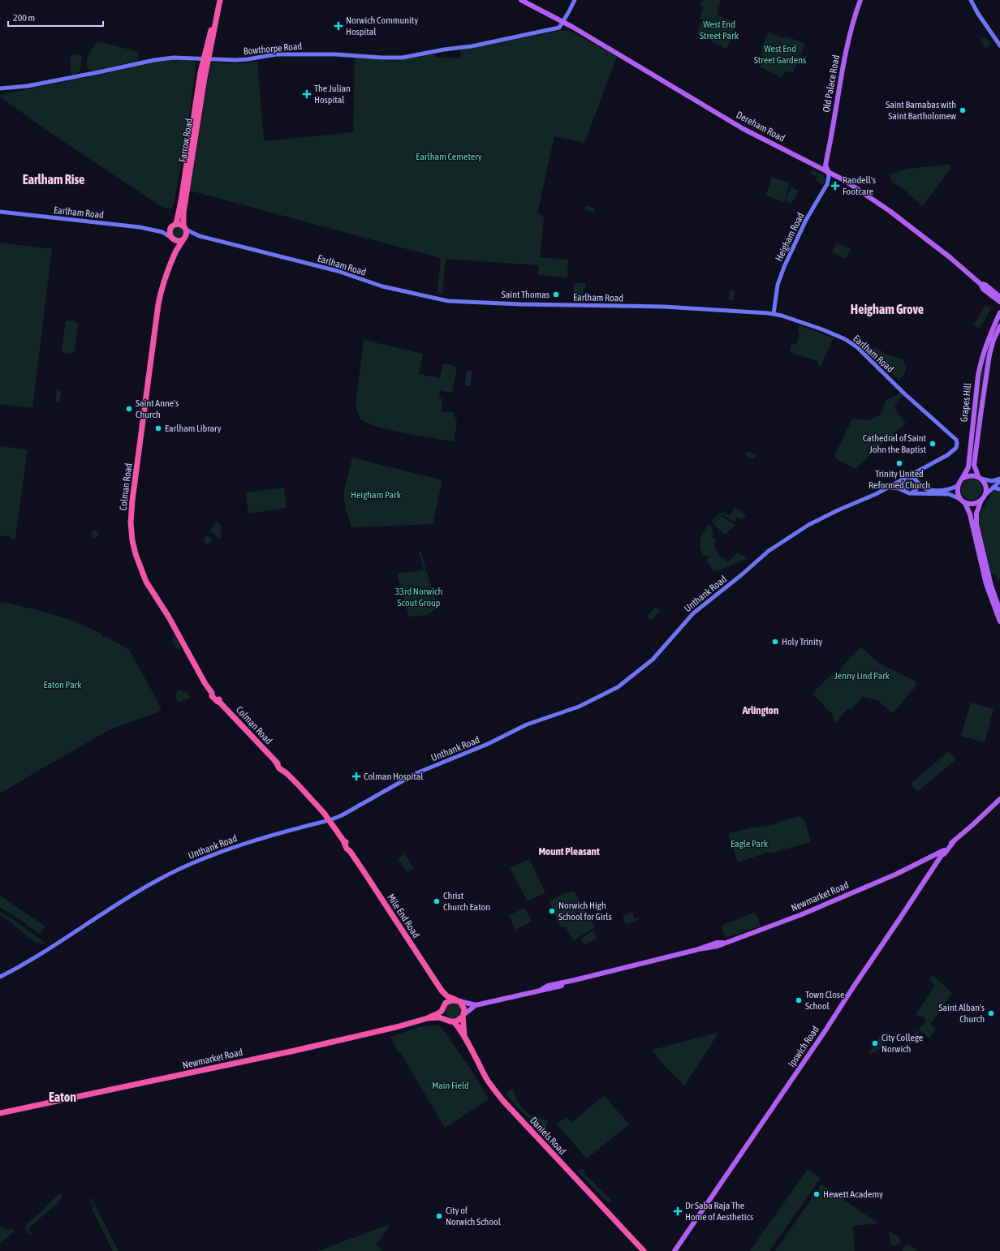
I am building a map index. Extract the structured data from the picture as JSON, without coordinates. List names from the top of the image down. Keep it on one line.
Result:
{"streets":{"highway":["Farrow Road","Colman Road","Newmarket Road","Mile End Road","Daniels Road"],"main road":["Old Palace Road","Dereham Road","Grapes Hill","Ipswich Road"],"street":["Bowthorpe Road","Earlham Road","Heigham Road","Unthank Road"]},"crossings":[["Bowthorpe Road","Dereham Road"],["Bowthorpe Road","Farrow Road"],["Old Palace Road","Dereham Road"],["Old Palace Road","Heigham Road"],["Dereham Road","Heigham Road"],["Farrow Road","Earlham Road"],["Farrow Road","Colman Road"],["Earlham Road","Heigham Road"],["Earlham Road","Colman Road"],["Earlham Road","Unthank Road"],["Colman Road","Unthank Road"],["Colman Road","Mile End Road"],["Unthank Road","Mile End Road"],["Newmarket Road","Mile End Road"],["Newmarket Road","Ipswich Road"],["Newmarket Road","Daniels Road"],["Mile End Road","Daniels Road"]],"districts":["Earlham Rise","Heigham Grove","Arlington","Mount Pleasant","Eaton"],"parks":["West End Street Park","West End Street Gardens","Earlham Cemetery","Heigham Park","33rd Norwich Scout Group","Jenny Lind Park","Eaton Park","Eagle Park","Main Field"],"places":{"health":["Norwich Community Hospital","The Julian Hospital","Randell's Footcare","Colman Hospital","Dr Saba Raja The Home of Aesthetics"],"other":["Saint Barnabas with Saint Bartholomew","Saint Thomas","Saint Anne's Church","Earlham Library","Cathedral of Saint John the Baptist","Trinity United Reformed Church","Holy Trinity","Christ Church Eaton","Norwich High School for Girls","Town Close School","Saint Alban's Church","City College Norwich","Hewett Academy","City of Norwich School"]},"scale_bar":"200 m"}
